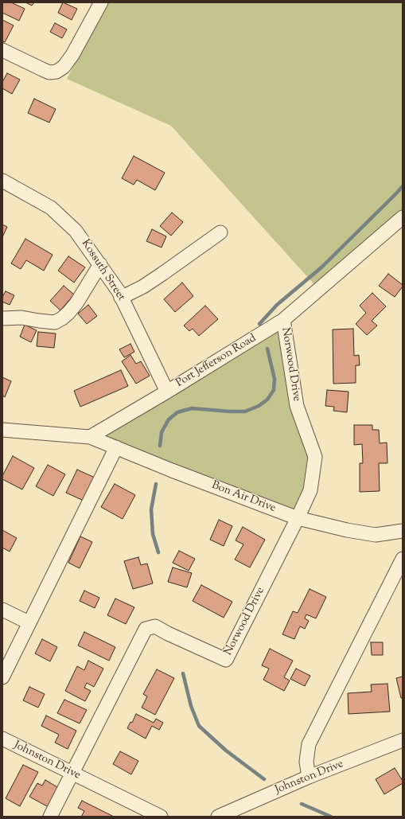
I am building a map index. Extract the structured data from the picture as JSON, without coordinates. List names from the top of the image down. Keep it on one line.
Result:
{"streets":{"street":["Kossuth Street","Port Jefferson Road","Norwood Drive","Bon Air Drive","Johnston Drive"]},"crossings":[["Kossuth Street","Port Jefferson Road"],["Port Jefferson Road","Norwood Drive"],["Port Jefferson Road","Bon Air Drive"],["Norwood Drive","Bon Air Drive"],["Norwood Drive","Johnston Drive"]]}
